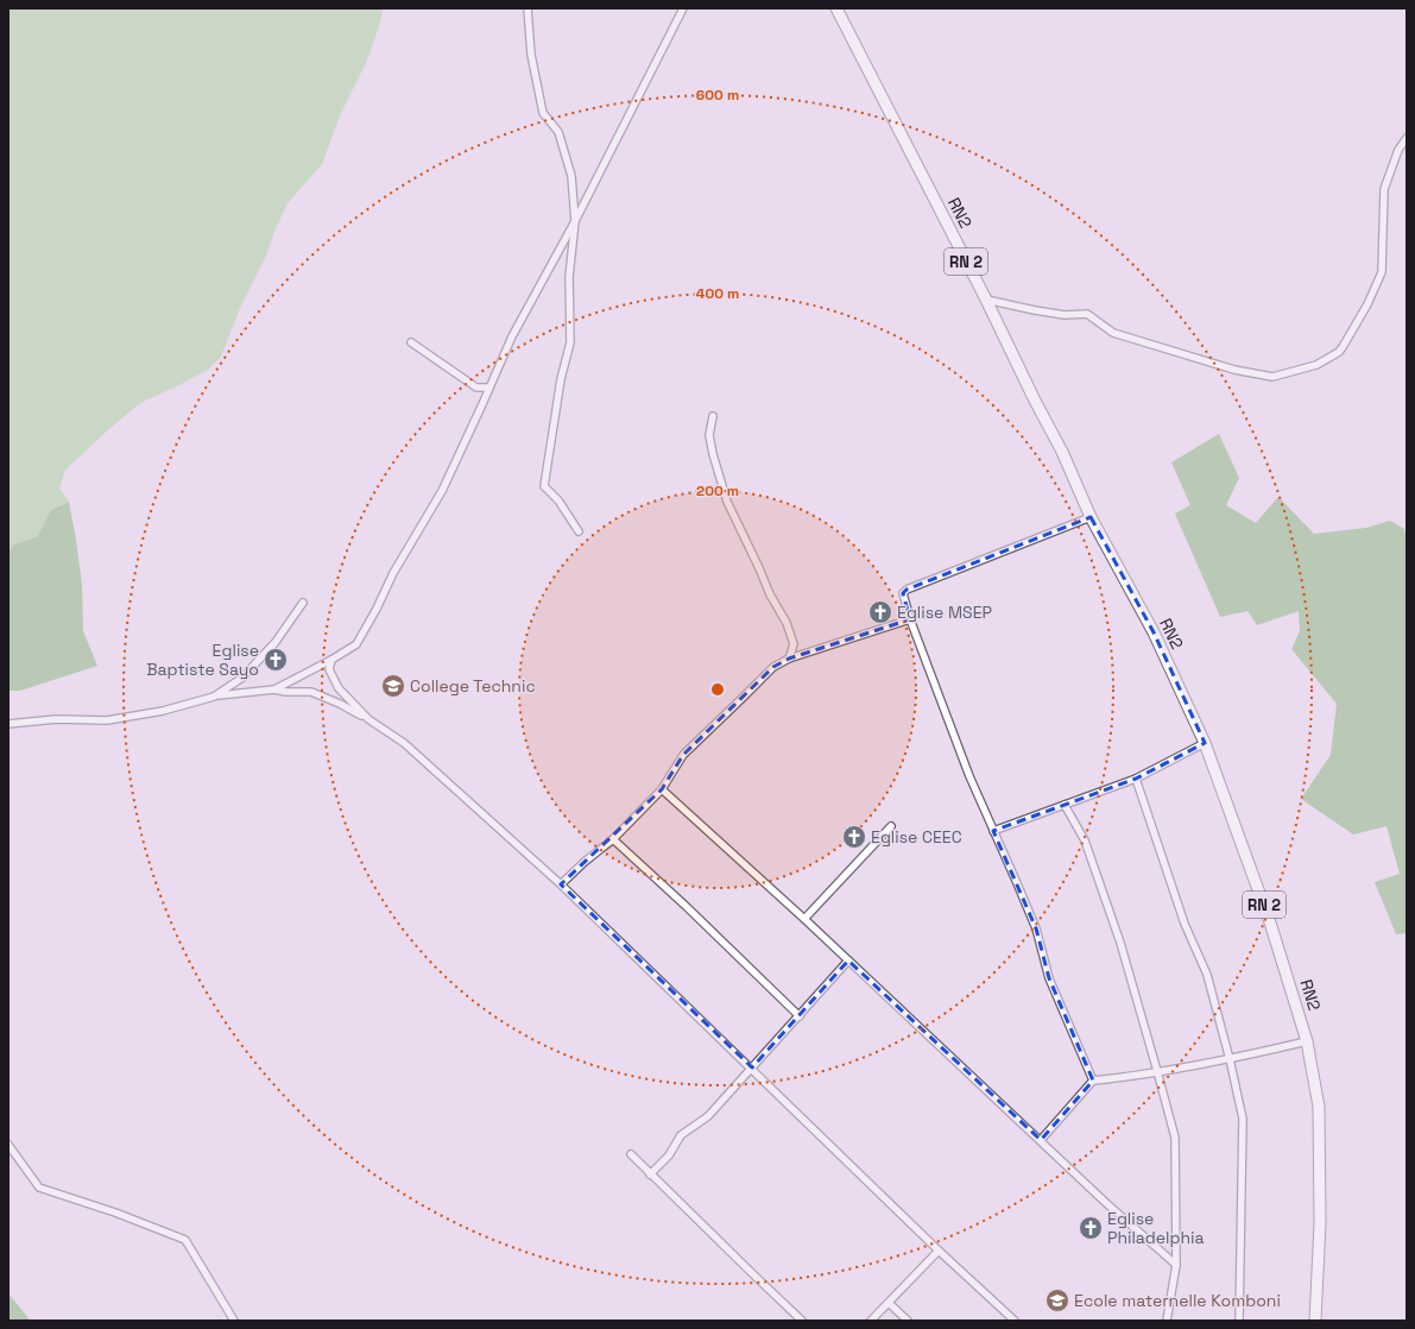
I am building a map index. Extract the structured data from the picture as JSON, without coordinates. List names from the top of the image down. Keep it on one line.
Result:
{"streets":{"main road":["RN2","RN 2"]},"places":{"church":["Eglise MSEP","Eglise Baptiste Sayo","Eglise CEEC","Eglise Philadelphia"],"school or university":["College Technic","Ecole maternelle Komboni"]},"rings":["600 m","400 m","200 m"]}
